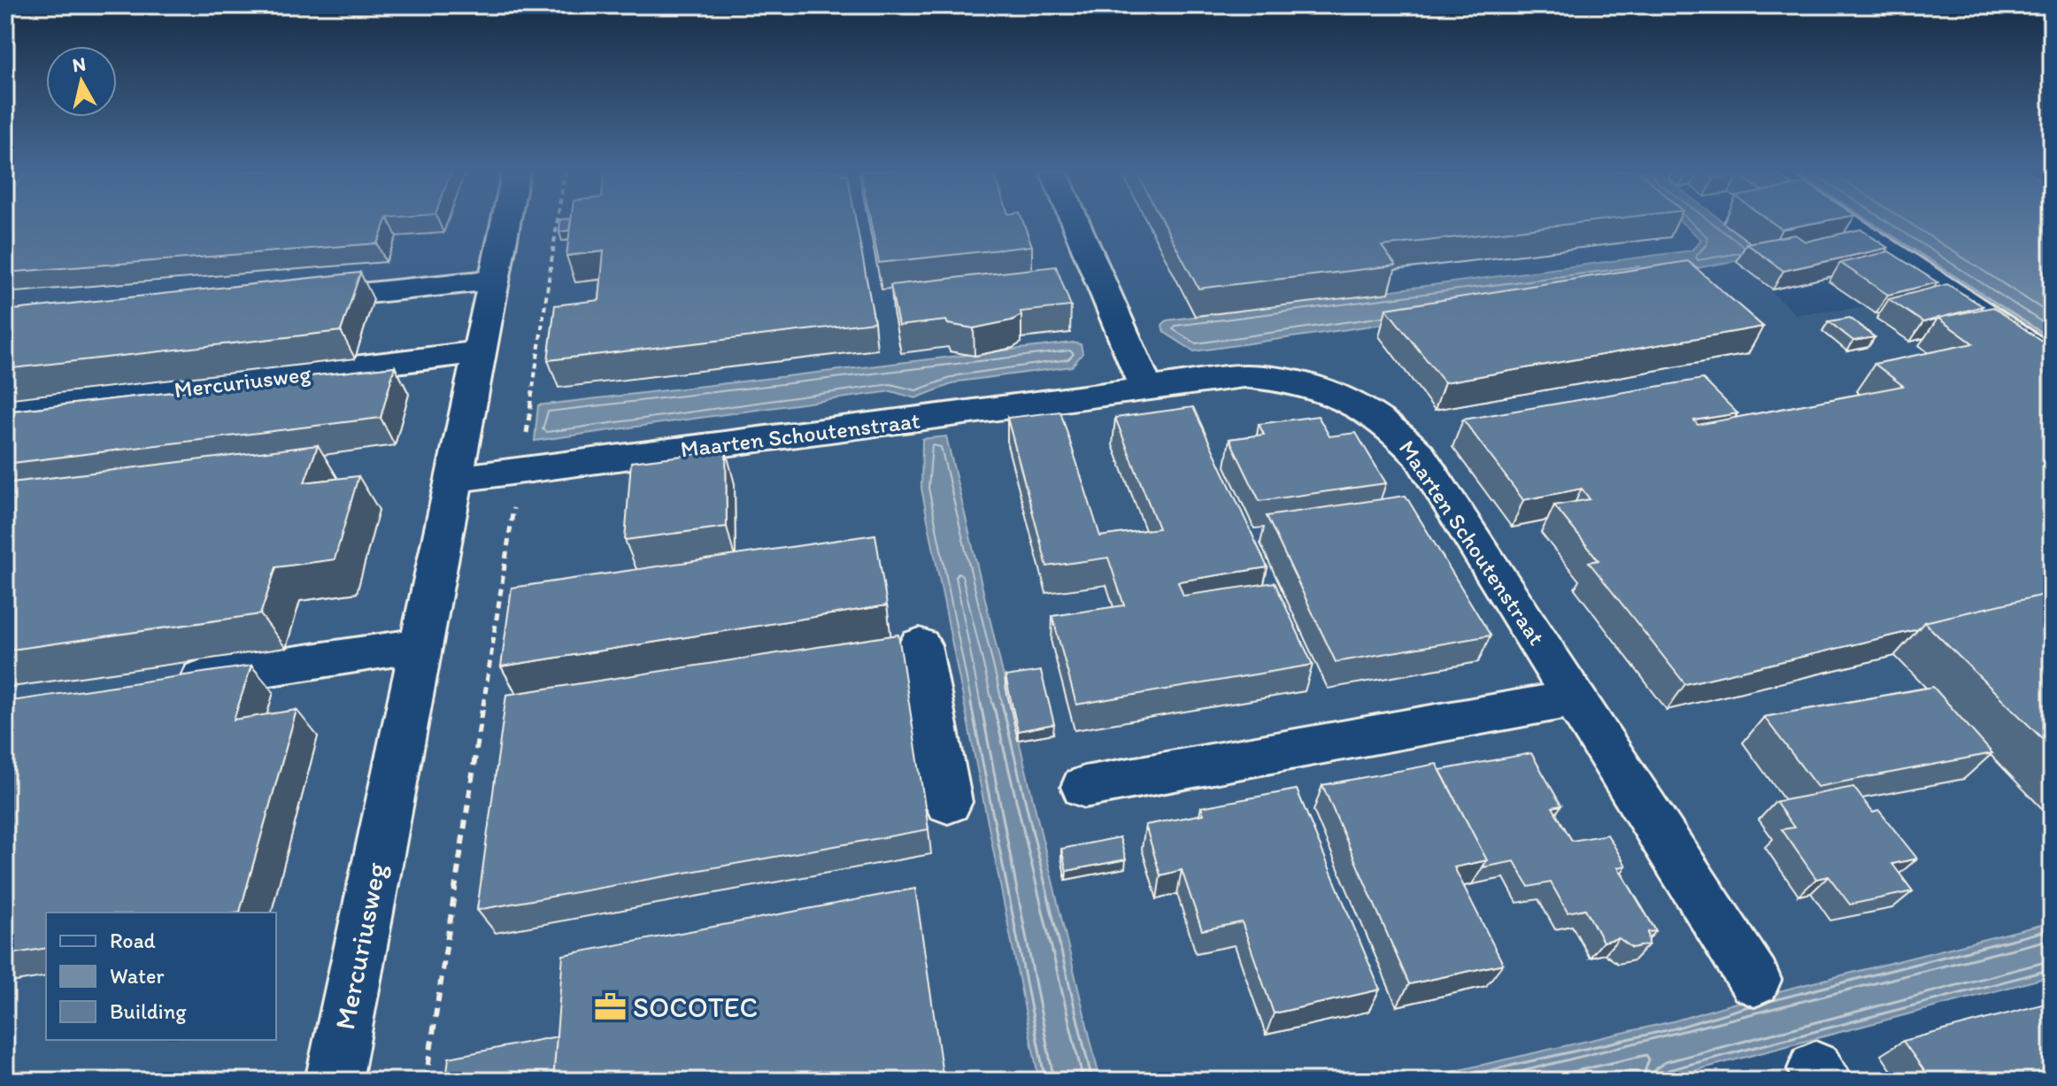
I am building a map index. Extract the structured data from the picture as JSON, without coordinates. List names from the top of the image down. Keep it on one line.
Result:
{"streets":{"street":["Mercuriusweg","Maarten Schoutenstraat"]},"crossings":[["Mercuriusweg","Maarten Schoutenstraat"]],"places":{"office":["SOCOTEC"]},"legend":["Road","Water","Building"],"north":"top"}
